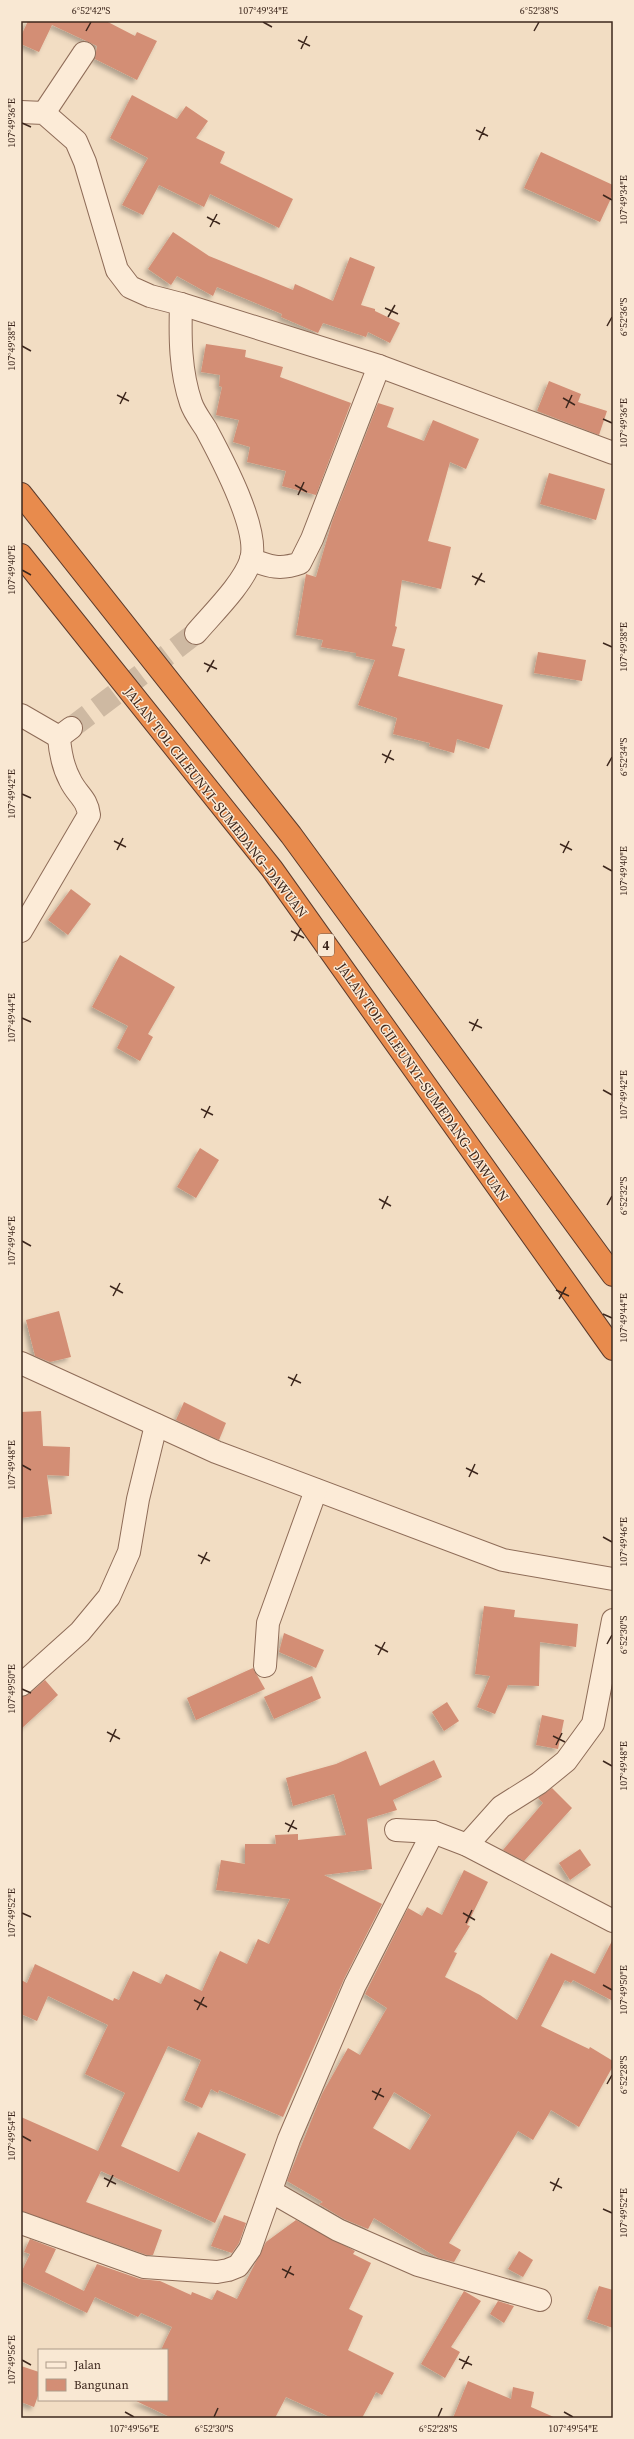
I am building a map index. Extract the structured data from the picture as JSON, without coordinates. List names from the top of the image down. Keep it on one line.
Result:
{"streets":{"highway":["JALAN TOL CILEUNYI–SUMEDANG–DAWUAN","4"]},"legend":["Jalan","Bangunan"],"coordinates":["6°52'42\"S","107°49'34\"E","6°52'38\"S","107°49'36\"E","6°52'36\"S","107°49'38\"E","107°49'40\"E","6°52'34\"S","107°49'42\"E","107°49'44\"E","6°52'32\"S","107°49'46\"E","107°49'48\"E","6°52'30\"S","107°49'50\"E","107°49'52\"E","6°52'28\"S","107°49'54\"E","107°49'56\"E"]}
